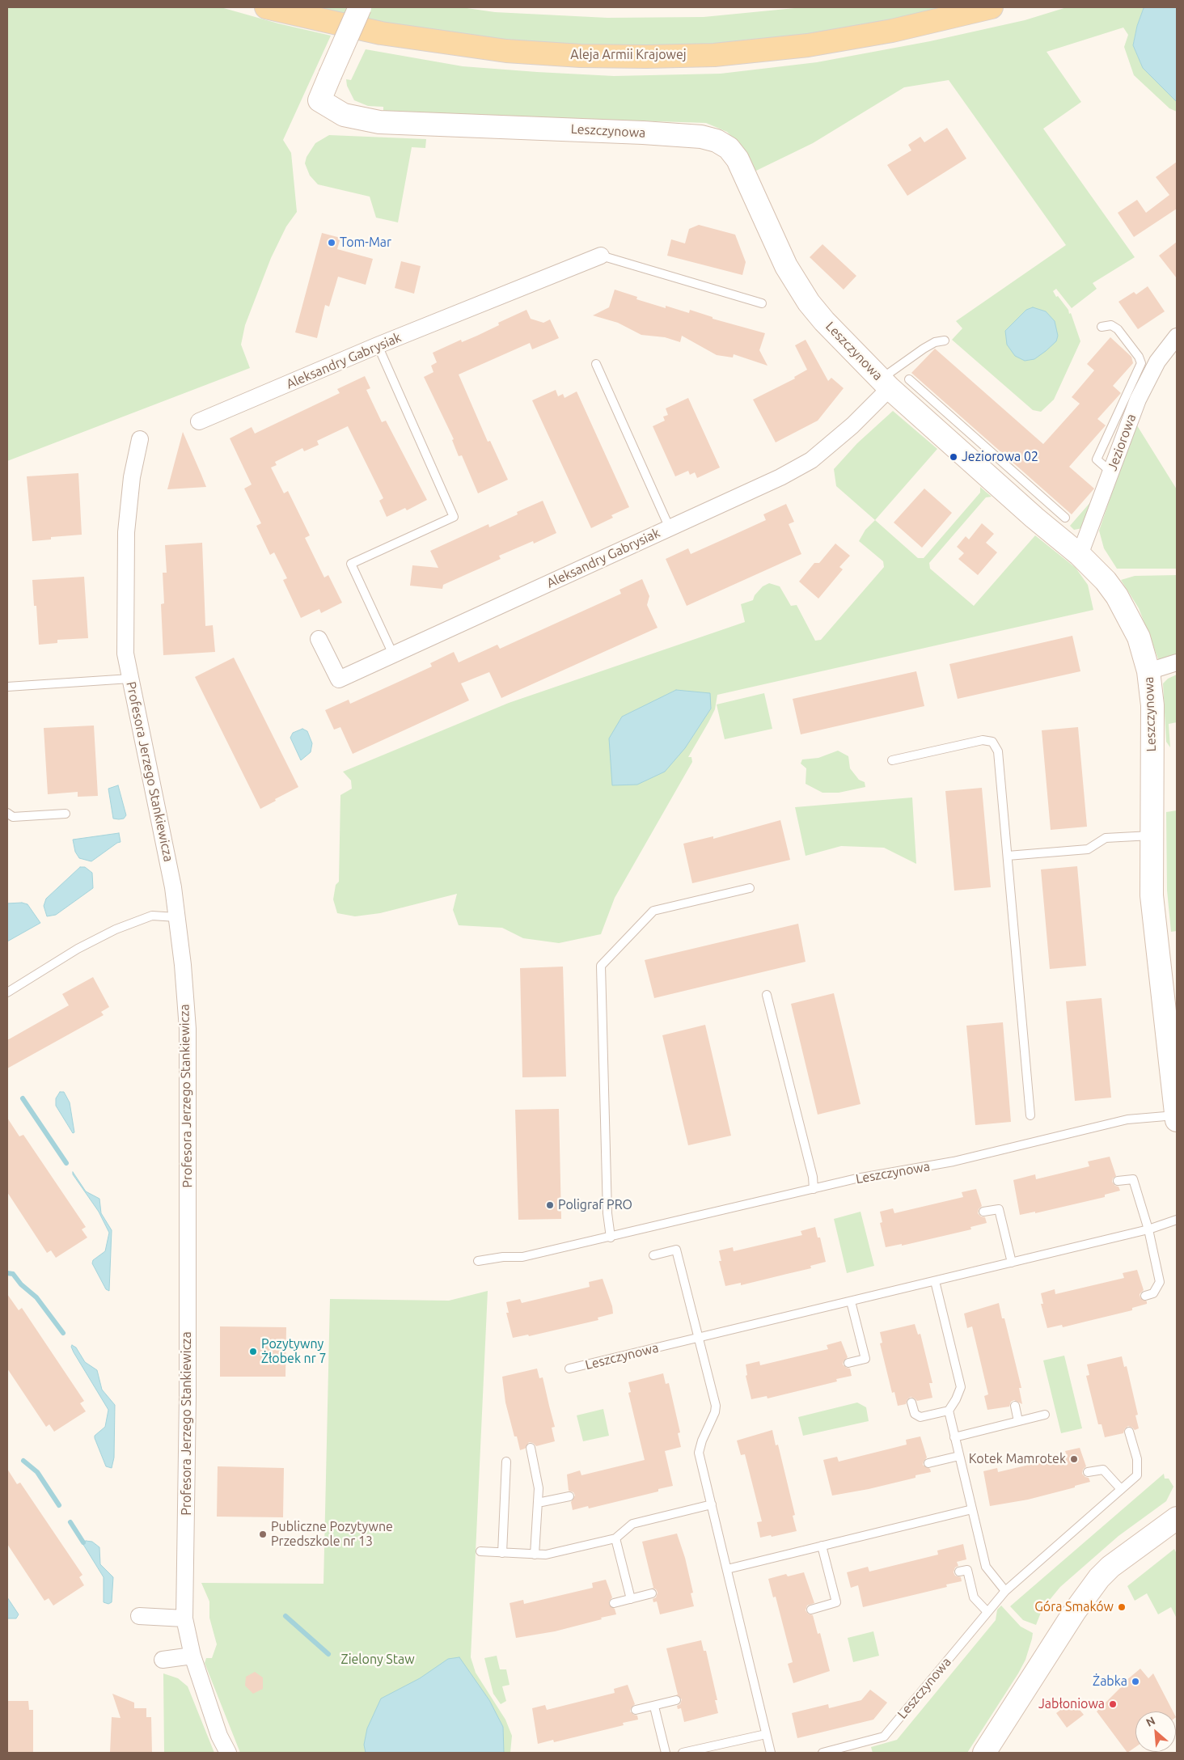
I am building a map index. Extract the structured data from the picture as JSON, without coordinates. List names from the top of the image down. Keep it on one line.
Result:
{"streets":{"main road":["Aleja Armii Krajowej"],"street":["Leszczynowa","Aleksandry Gabrysiak","Jeziorowa","Profesora Jerzego Stankiewicza"]},"crossings":[["Leszczynowa","Aleksandry Gabrysiak"],["Leszczynowa","Jeziorowa"]],"parks":["Zielony Staw"],"places":["Tom-Mar","Jeziorowa 02","Poligraf PRO","Pozytywny Żłobek nr 7","Kotek Mamrotek","Publiczne Pozytywne Przedszkole nr 13","Góra Smaków","Żabka","Jabłoniowa"],"north":"top left"}
